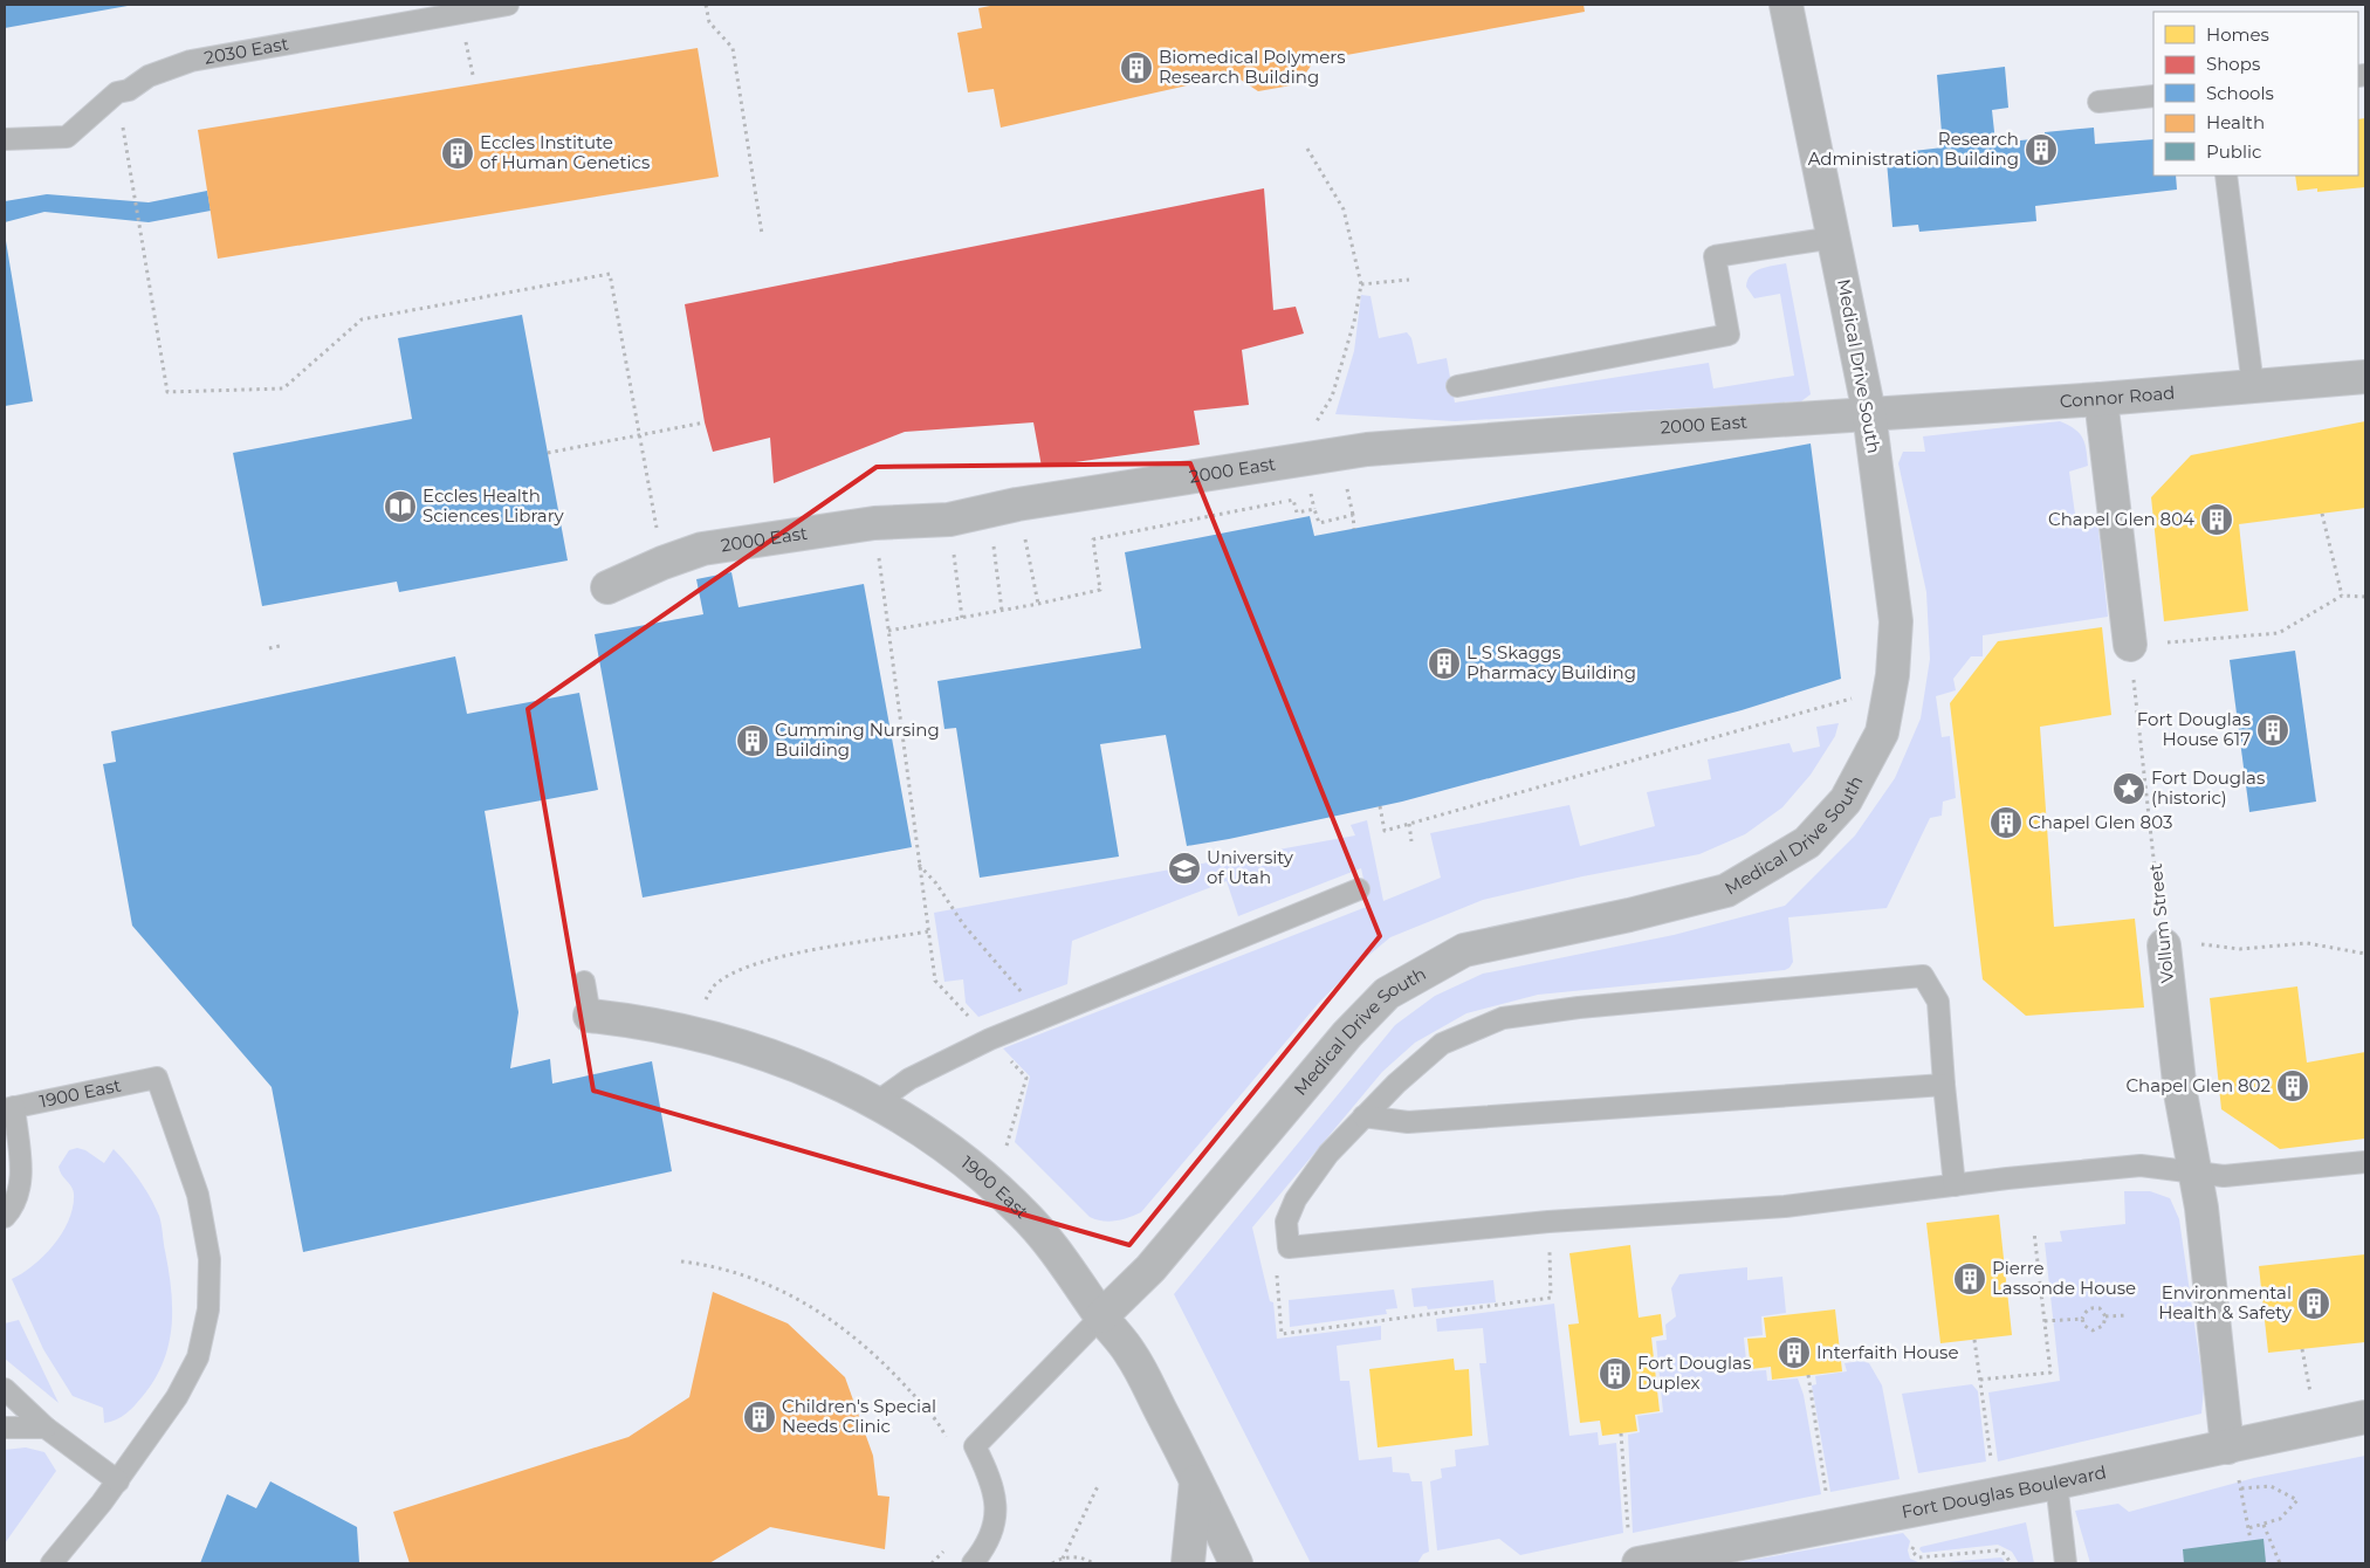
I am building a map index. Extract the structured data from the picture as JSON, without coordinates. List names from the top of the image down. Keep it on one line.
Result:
{"streets":{"street":["Medical Drive South","Connor Road","2000 East","Vollum Street","1900 East","Fort Douglas Boulevard"],"lane":["2030 East"]},"crossings":[["Medical Drive South","Connor Road"],["Medical Drive South","2000 East"],["Medical Drive South","1900 East"],["Connor Road","2000 East"],["Vollum Street","Fort Douglas Boulevard"]],"places":{"building":["Biomedical Polymers Research Building","Research Administration Building","Eccles Institute of Human Genetics","Chapel Glen 804","L S Skaggs Pharmacy Building","Fort Douglas House 617","Cumming Nursing Building","Chapel Glen 803","Chapel Glen 802","Pierre Lassonde House","Environmental Health & Safety","Interfaith House","Fort Douglas Duplex","Children's Special Needs Clinic"],"library":["Eccles Health Sciences Library"],"place":["Fort Douglas (historic)"],"school or university":["University of Utah"]},"legend":["Homes","Shops","Schools","Health","Public"]}
